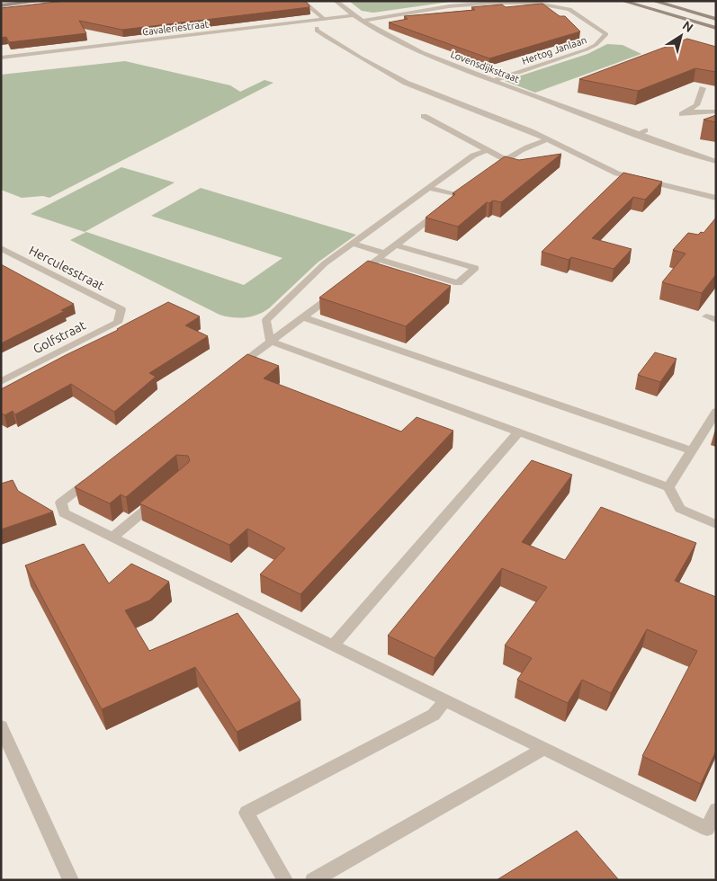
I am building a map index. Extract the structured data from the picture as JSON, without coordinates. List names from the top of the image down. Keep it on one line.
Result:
{"streets":{"street":["Cavaleriestraat","Hertog Janlaan","Lovensdijkstraat","Herculesstraat","Golfstraat"]},"crossings":[["Cavaleriestraat","Lovensdijkstraat"],["Hertog Janlaan","Lovensdijkstraat"],["Herculesstraat","Golfstraat"]],"north":"top right"}
